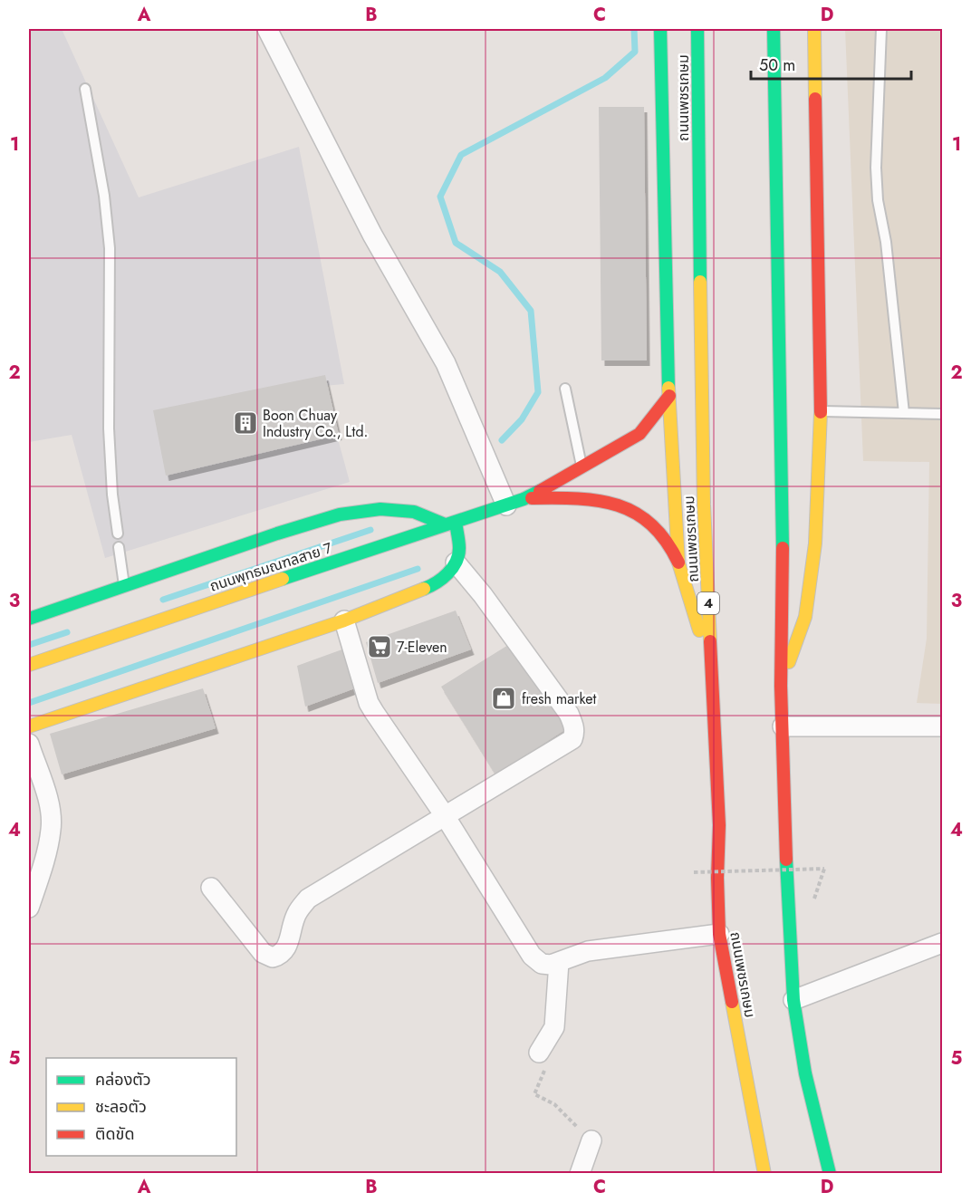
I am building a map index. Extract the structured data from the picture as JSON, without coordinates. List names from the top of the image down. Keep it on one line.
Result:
{"streets":{"main road":["ถนนเพชรเกษม","ถนนพุทธมณฑลสาย 7","4"]},"places":{"building":["Boon Chuay Industry Co., Ltd."],"supermarket":["7-Eleven"],"shop":["fresh market"]},"legend":["คล่องตัว","ชะลอตัว","ติดขัด"],"scale_bar":"50 m","grid":{"columns":["A","B","C","D"],"rows":["1","2","3","4","5"]}}
